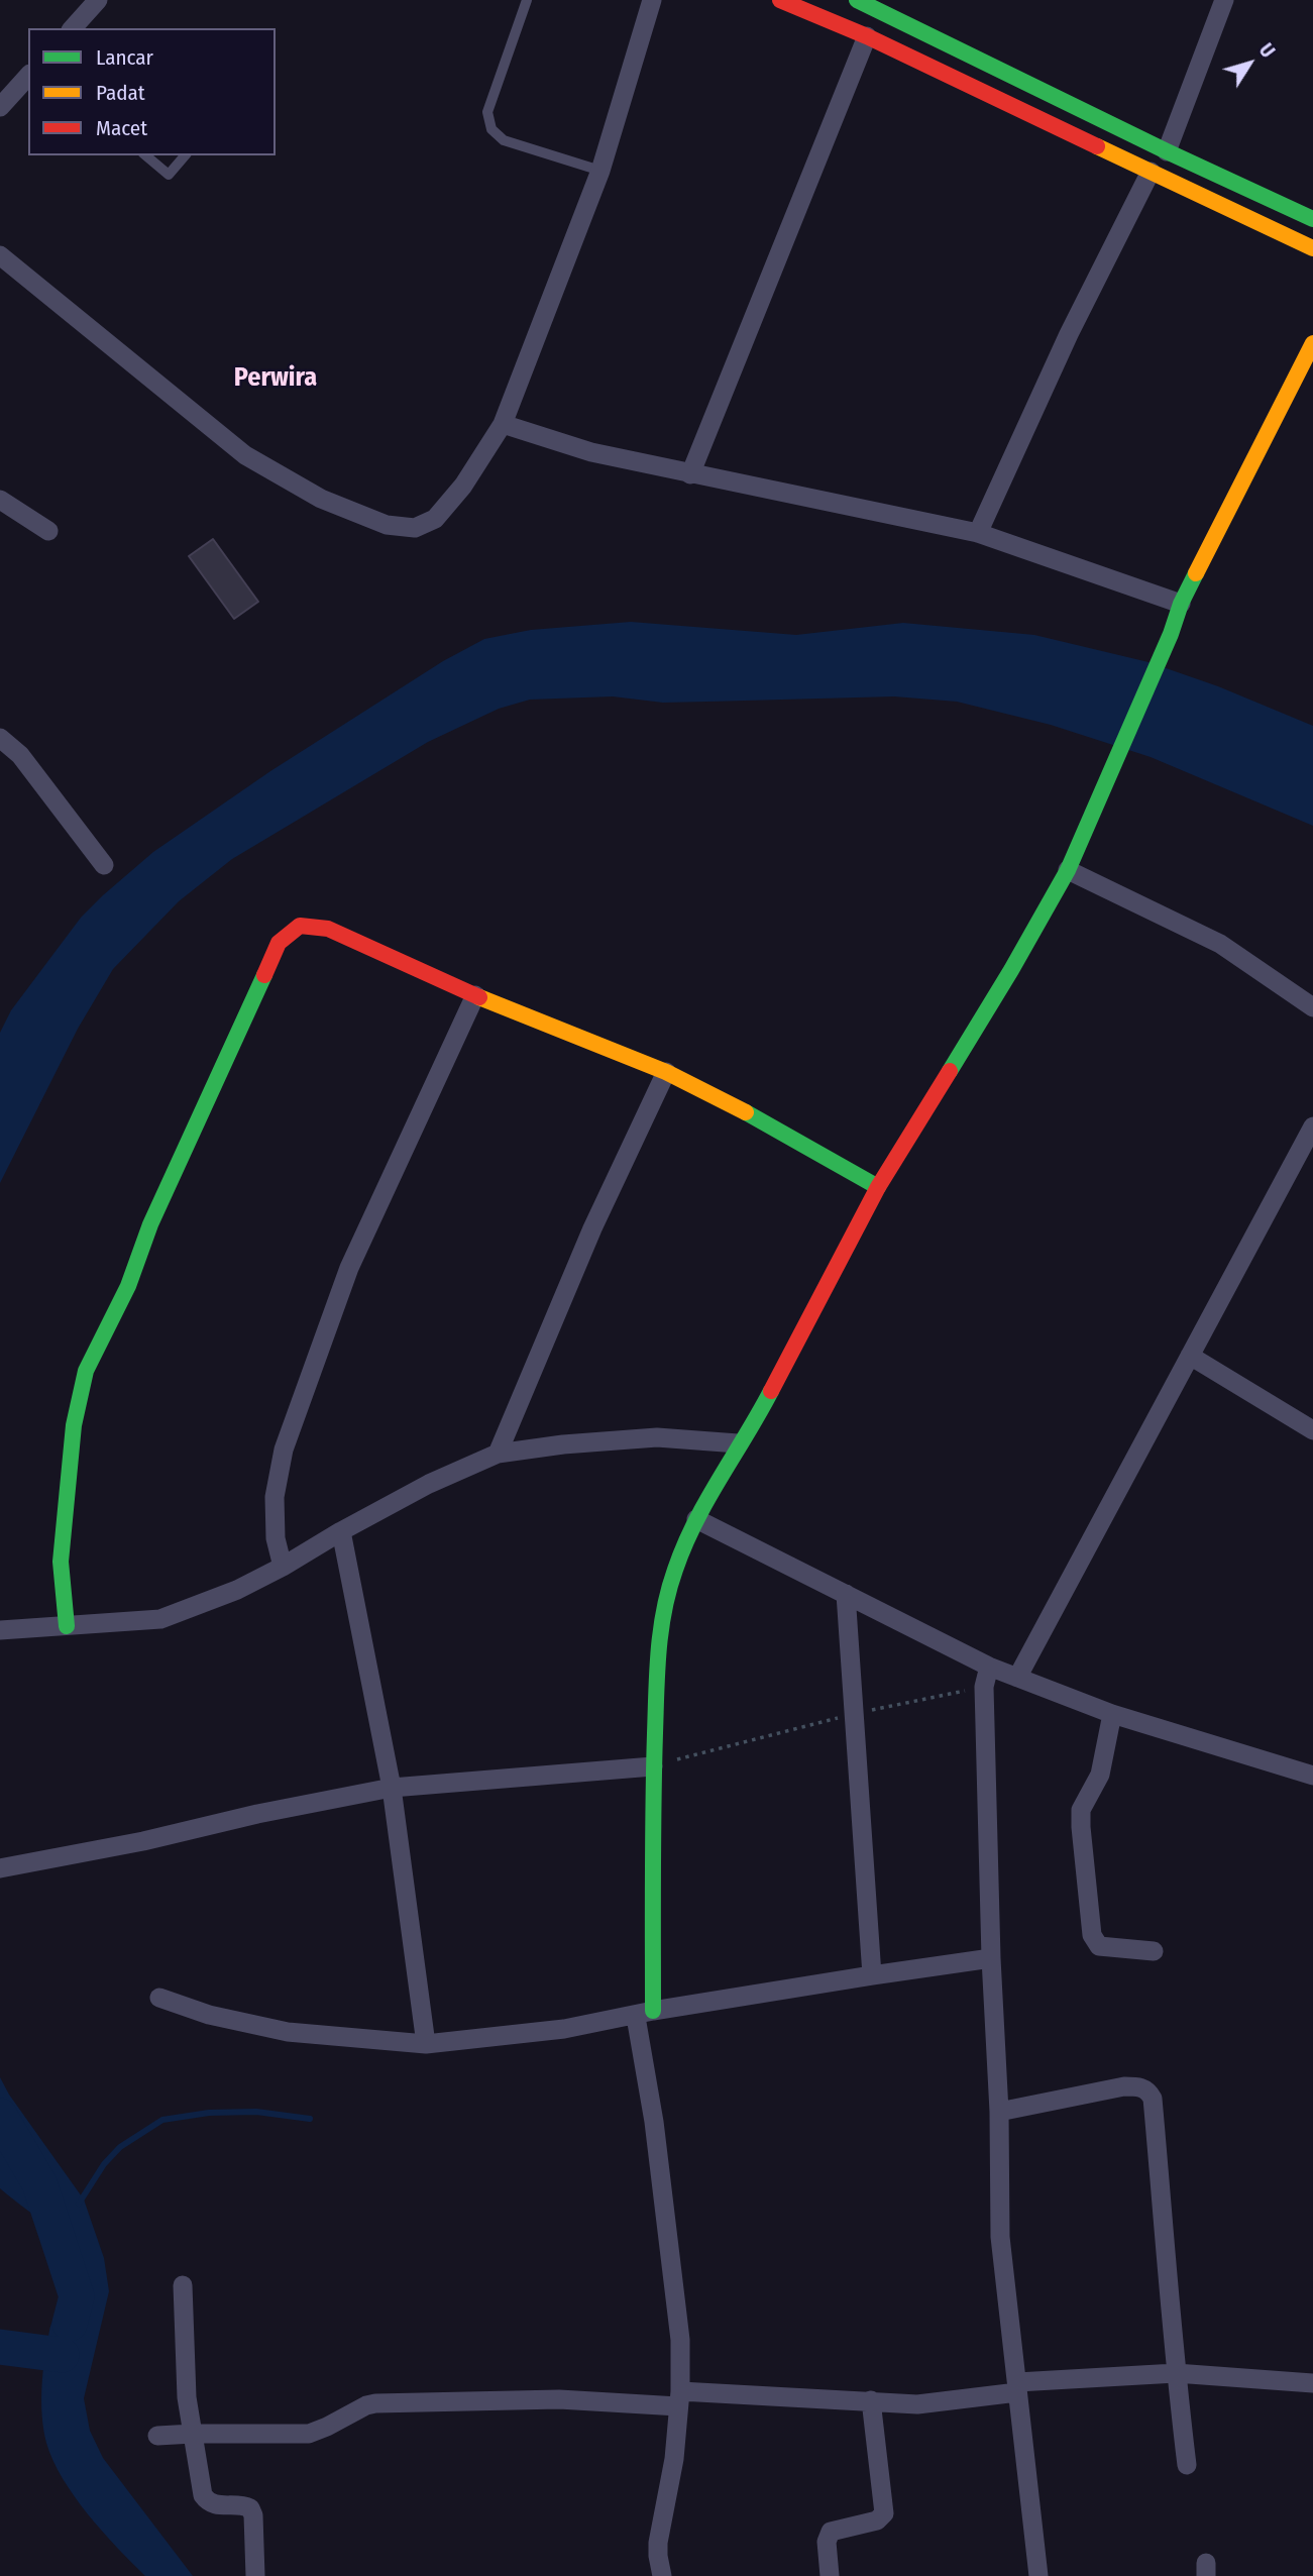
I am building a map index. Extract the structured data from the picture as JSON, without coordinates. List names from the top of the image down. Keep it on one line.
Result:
{"districts":["Perwira"],"legend":["Lancar","Padat","Macet"],"north":"top right"}
